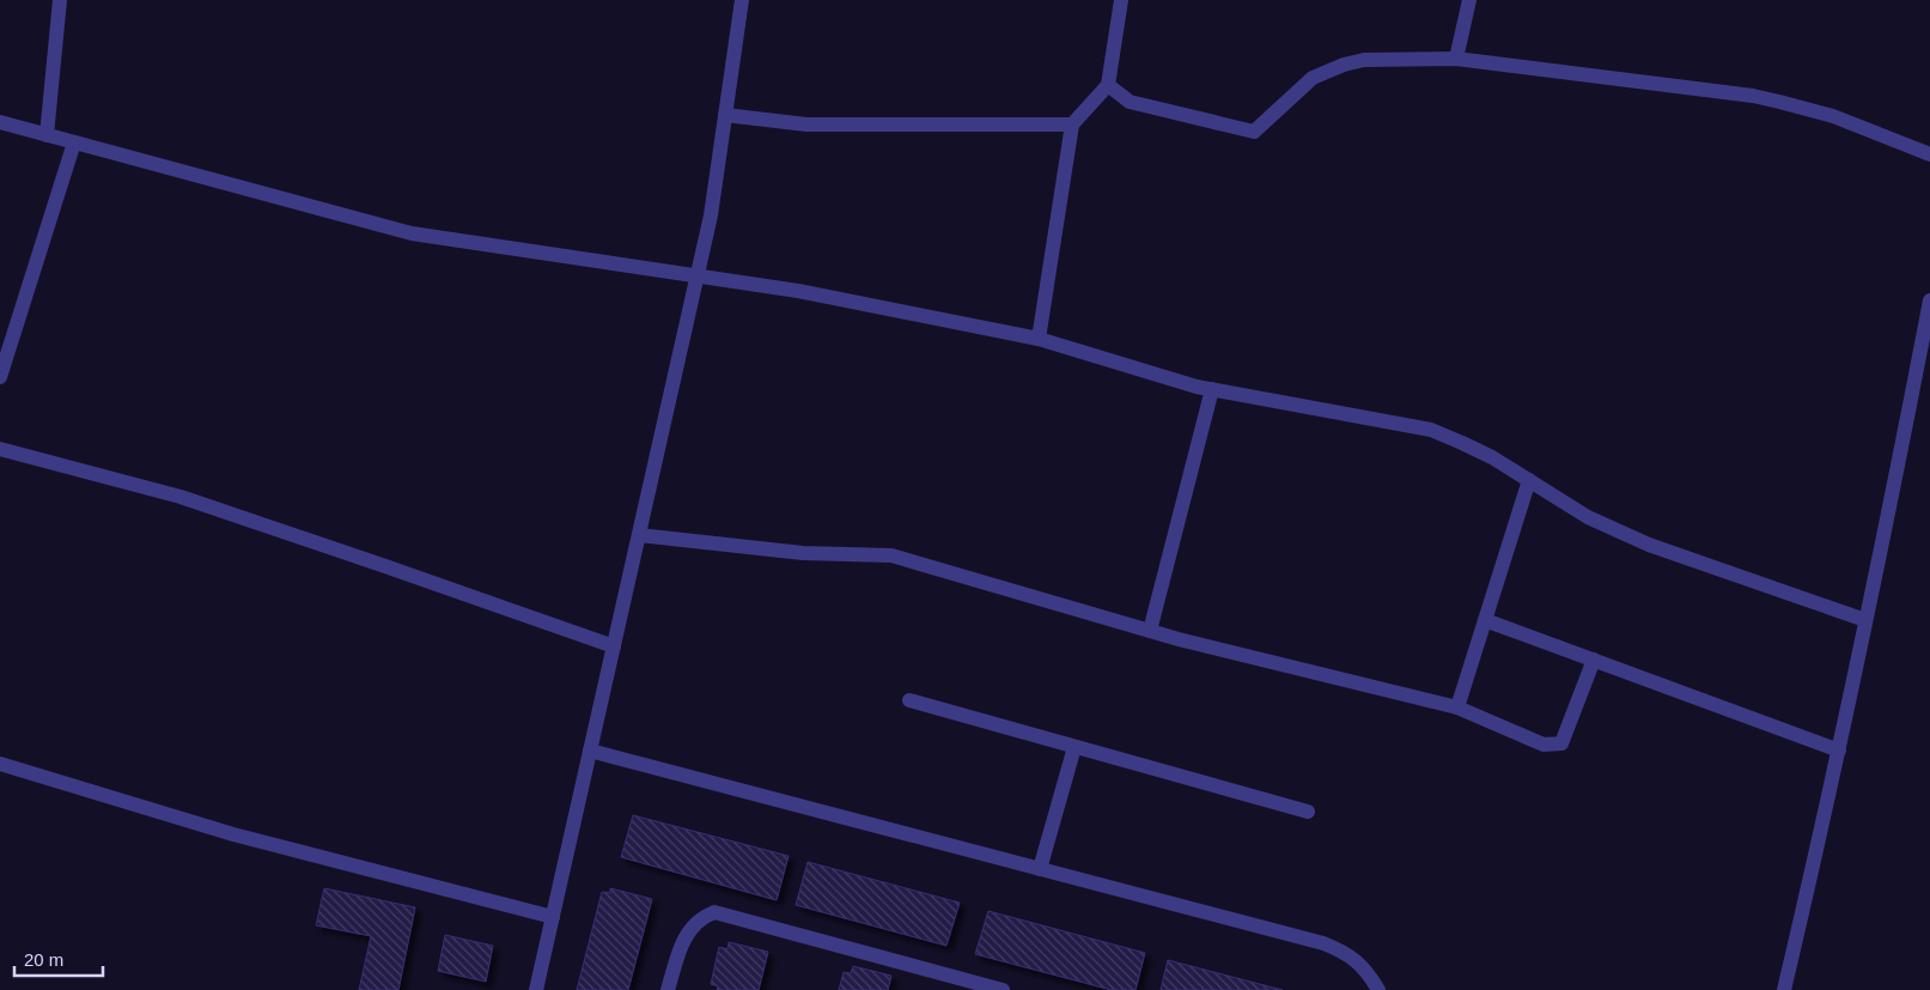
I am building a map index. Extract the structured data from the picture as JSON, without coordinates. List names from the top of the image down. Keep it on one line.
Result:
{"scale_bar":"20 m"}
